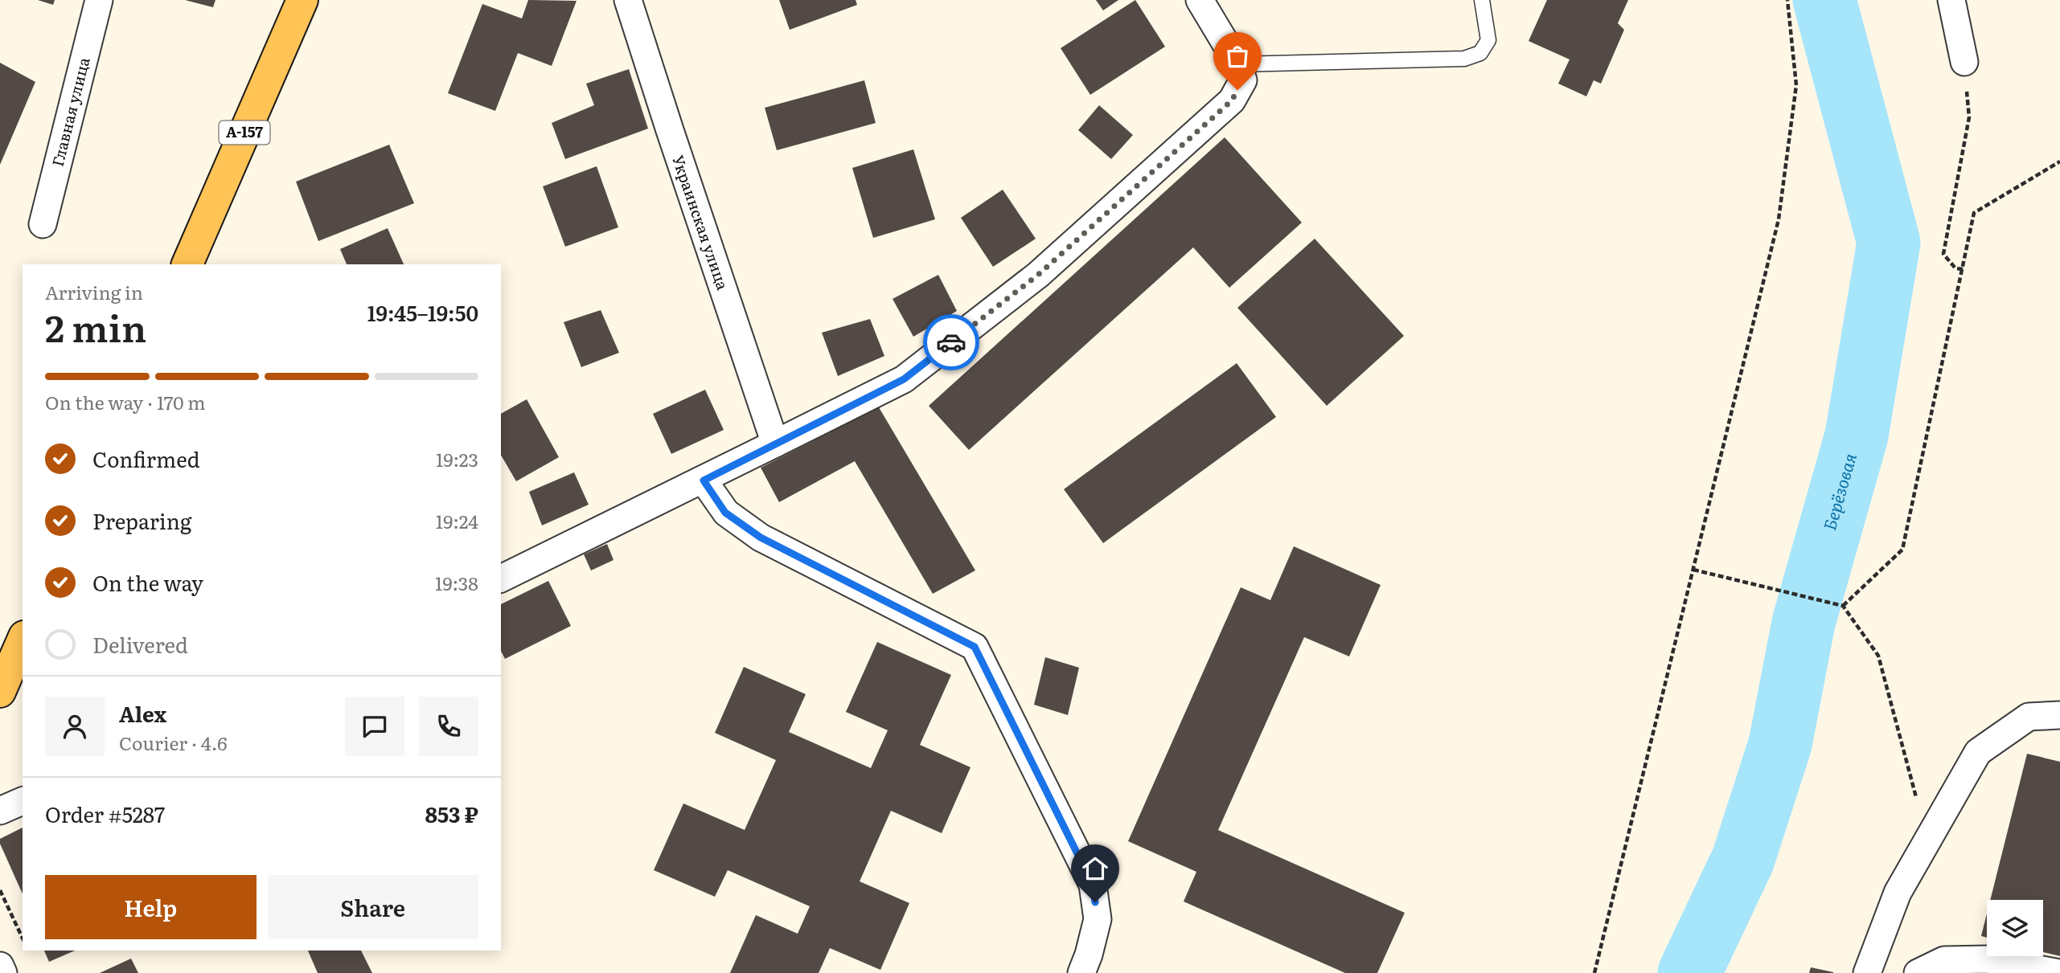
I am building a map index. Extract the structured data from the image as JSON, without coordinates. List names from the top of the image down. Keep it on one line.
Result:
{"streets":{"main road":["А-157"],"street":["Главная улица","Украинская улица"]},"water":["Берёзовая"],"page":{"heading":["2 min","Arriving in","19:45–19:50"],"panel":["Alex","Courier · 4.6","Order #5287","853 ₽"],"bar":"On the way · 170 m","list":[["Confirmed","19:23"],["Preparing","19:24"],["On the way","19:38"],"Delivered"],"buttons":["Help","Share"]}}
